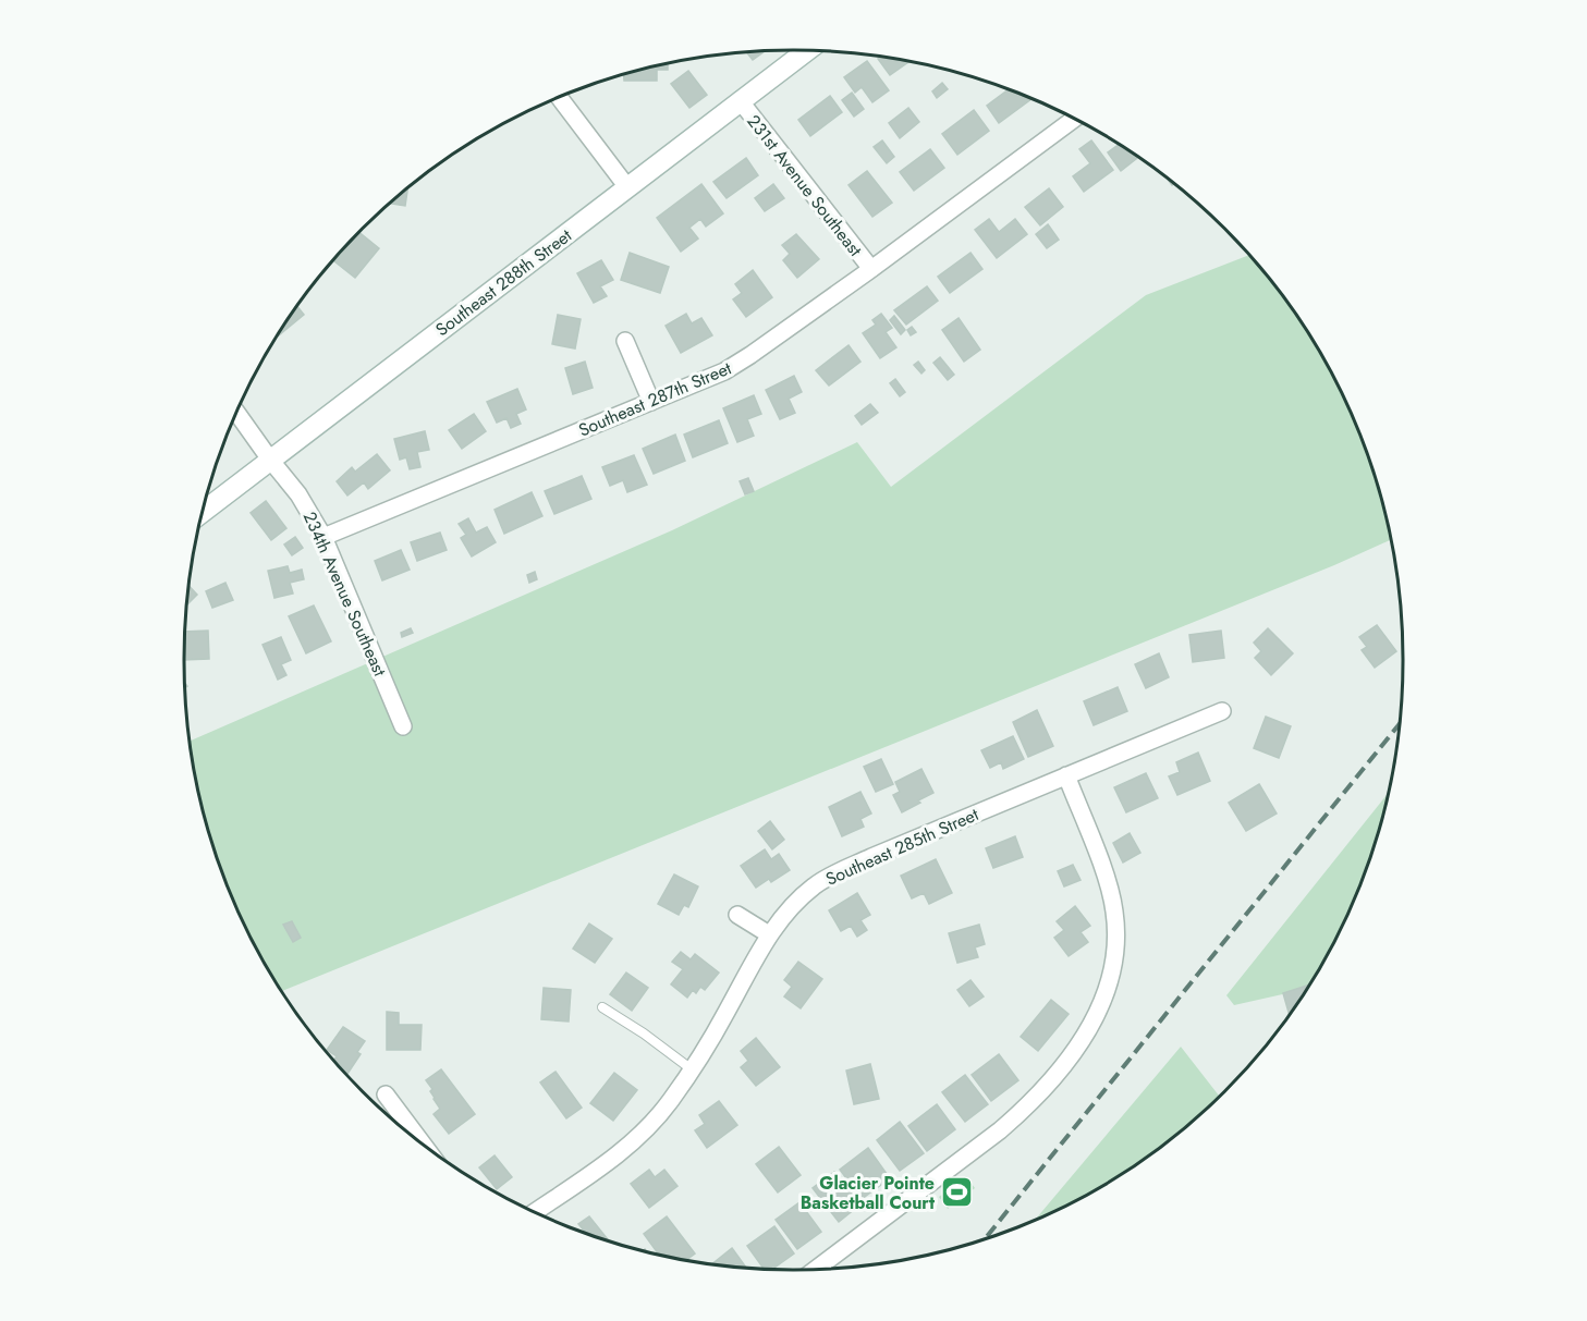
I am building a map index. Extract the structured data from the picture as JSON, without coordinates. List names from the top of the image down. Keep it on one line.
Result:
{"streets":{"street":["231st Avenue Southeast","Southeast 288th Street","Southeast 287th Street","234th Avenue Southeast","Southeast 285th Street"]},"crossings":[["231st Avenue Southeast","Southeast 288th Street"],["231st Avenue Southeast","Southeast 287th Street"],["Southeast 288th Street","234th Avenue Southeast"],["Southeast 287th Street","234th Avenue Southeast"]],"places":{"sports":["Glacier Pointe Basketball Court"]}}
